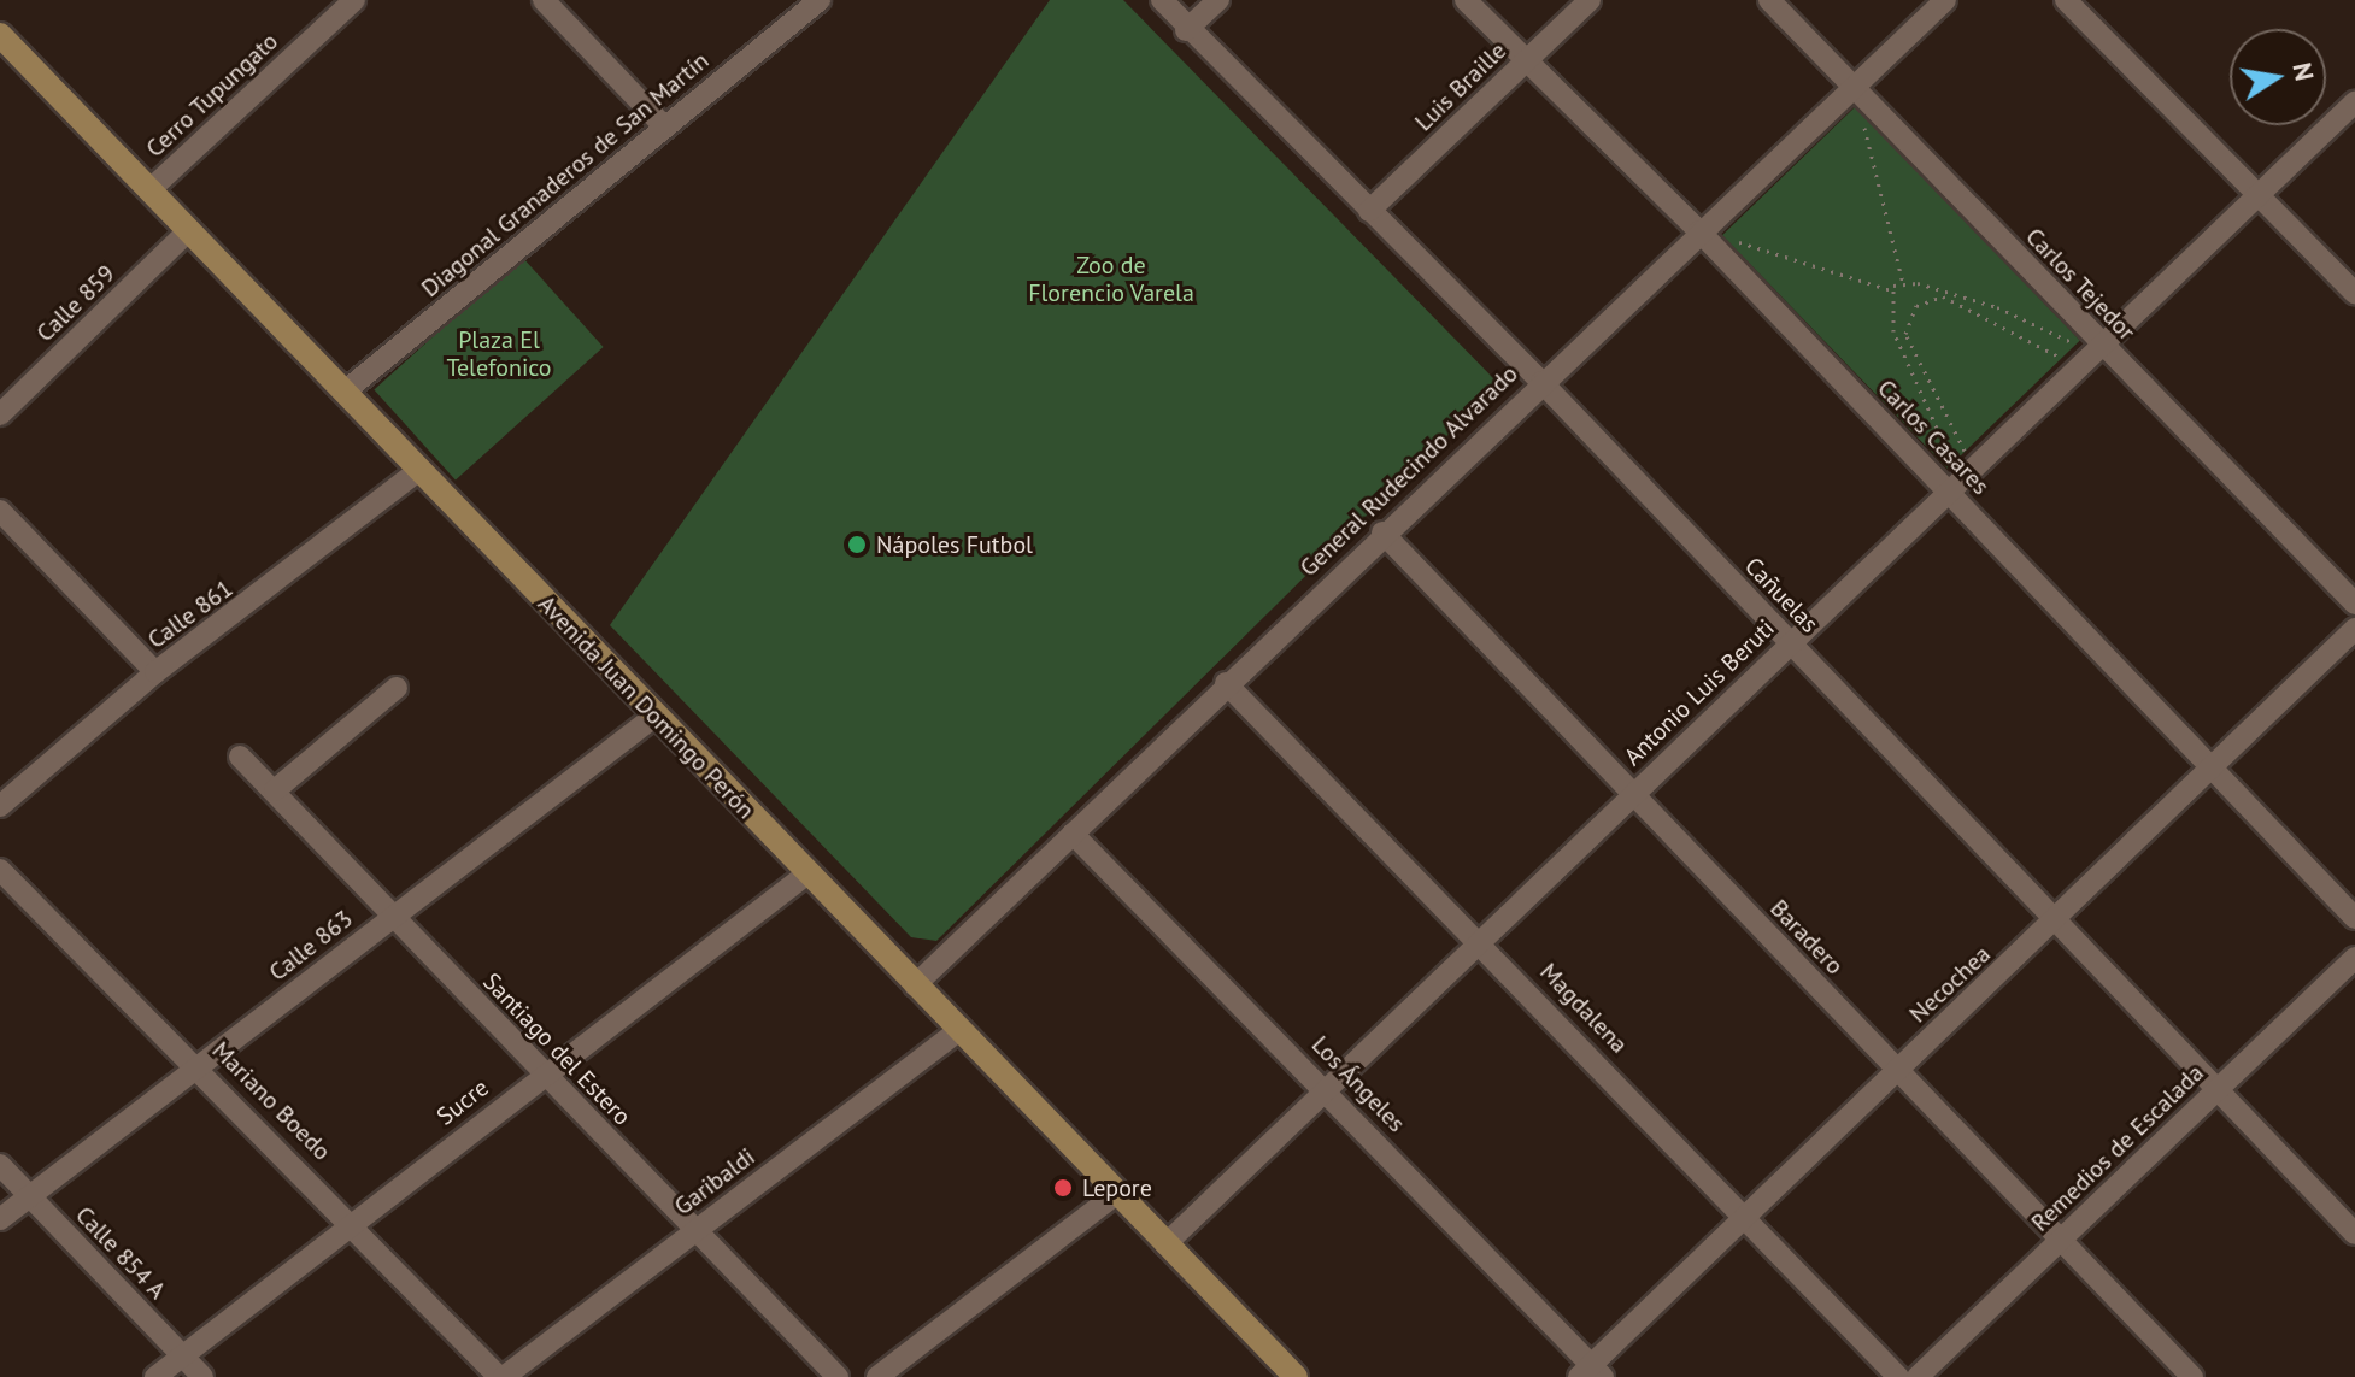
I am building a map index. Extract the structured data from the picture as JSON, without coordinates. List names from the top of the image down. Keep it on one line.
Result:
{"streets":{"main road":["Avenida Juan Domingo Perón"],"street":["Luis Braille","Cerro Tupungato","Diagonal Granaderos de San Martín","Carlos Tejedor","Calle 859","Carlos Casares","General Rudecindo Alvarado","Cañuelas","Calle 861","Antonio Luis Beruti","Baradero","Calle 863","Necochea","Magdalena","Santiago del Estero","Los Ángeles","Mariano Boedo","Sucre","Remedios de Escalada","Garibaldi","Calle 854 A"]},"crossings":[["Luis Braille","Carlos Casares"],["Luis Braille","Cañuelas"],["Cerro Tupungato","Avenida Juan Domingo Perón"],["Diagonal Granaderos de San Martín","Avenida Juan Domingo Perón"],["Carlos Tejedor","General Rudecindo Alvarado"],["Carlos Tejedor","Antonio Luis Beruti"],["Calle 859","Avenida Juan Domingo Perón"],["Carlos Casares","General Rudecindo Alvarado"],["Carlos Casares","Antonio Luis Beruti"],["Carlos Casares","Necochea"],["General Rudecindo Alvarado","Cañuelas"],["General Rudecindo Alvarado","Avenida Juan Domingo Perón"],["General Rudecindo Alvarado","Baradero"],["General Rudecindo Alvarado","Magdalena"],["General Rudecindo Alvarado","Los Ángeles"],["Cañuelas","Antonio Luis Beruti"],["Cañuelas","Necochea"],["Cañuelas","Remedios de Escalada"],["Calle 861","Avenida Juan Domingo Perón"],["Antonio Luis Beruti","Avenida Juan Domingo Perón"],["Antonio Luis Beruti","Baradero"],["Antonio Luis Beruti","Magdalena"],["Antonio Luis Beruti","Los Ángeles"],["Avenida Juan Domingo Perón","Calle 863"],["Avenida Juan Domingo Perón","Sucre"],["Avenida Juan Domingo Perón","Garibaldi"],["Baradero","Necochea"],["Baradero","Remedios de Escalada"],["Calle 863","Santiago del Estero"],["Calle 863","Mariano Boedo"],["Calle 863","Calle 854 A"],["Necochea","Magdalena"],["Necochea","Los Ángeles"],["Santiago del Estero","Sucre"],["Santiago del Estero","Garibaldi"],["Mariano Boedo","Sucre"],["Mariano Boedo","Garibaldi"],["Sucre","Calle 854 A"]],"parks":["Zoo de Florencio Varela","Plaza El Telefonico"],"places":["Nápoles Futbol","Lepore"],"north":"right"}
